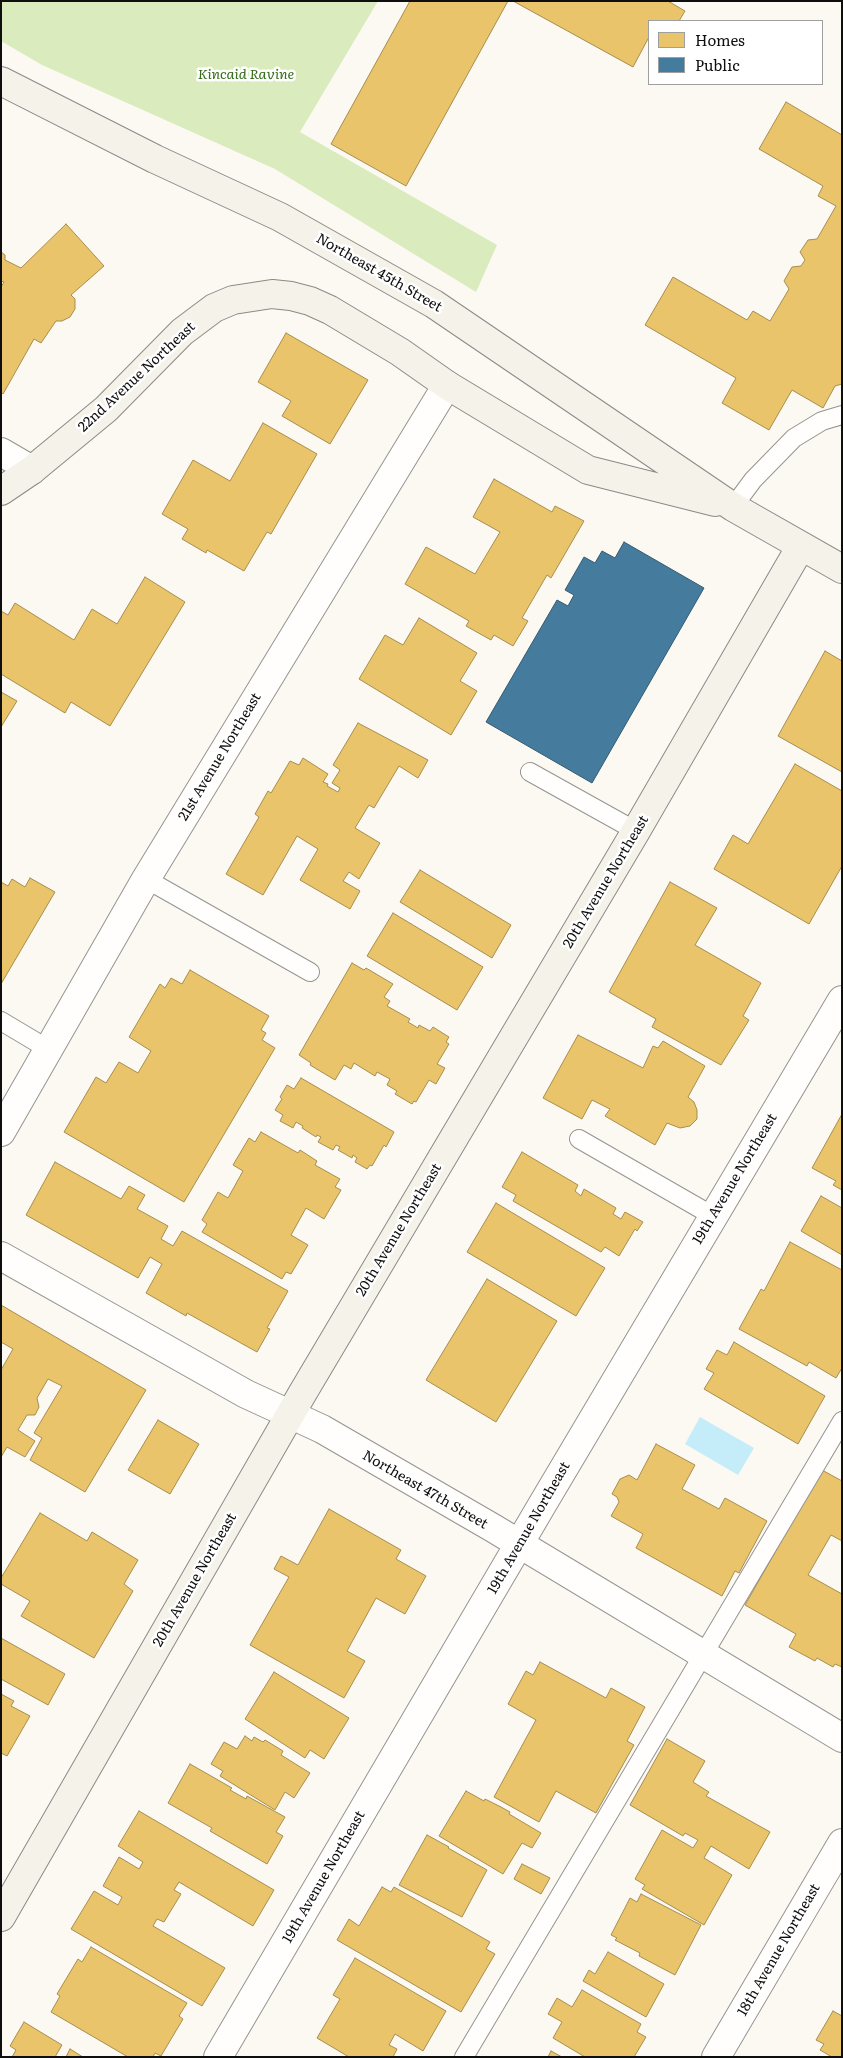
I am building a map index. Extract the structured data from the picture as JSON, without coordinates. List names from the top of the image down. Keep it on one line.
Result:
{"streets":{"street":["Northeast 45th Street","22nd Avenue Northeast","21st Avenue Northeast","20th Avenue Northeast","19th Avenue Northeast","Northeast 47th Street","18th Avenue Northeast"]},"crossings":[["Northeast 45th Street","22nd Avenue Northeast"],["Northeast 45th Street","21st Avenue Northeast"],["Northeast 45th Street","20th Avenue Northeast"],["20th Avenue Northeast","Northeast 47th Street"],["19th Avenue Northeast","Northeast 47th Street"]],"parks":["Kincaid Ravine"],"legend":["Homes","Public"]}
